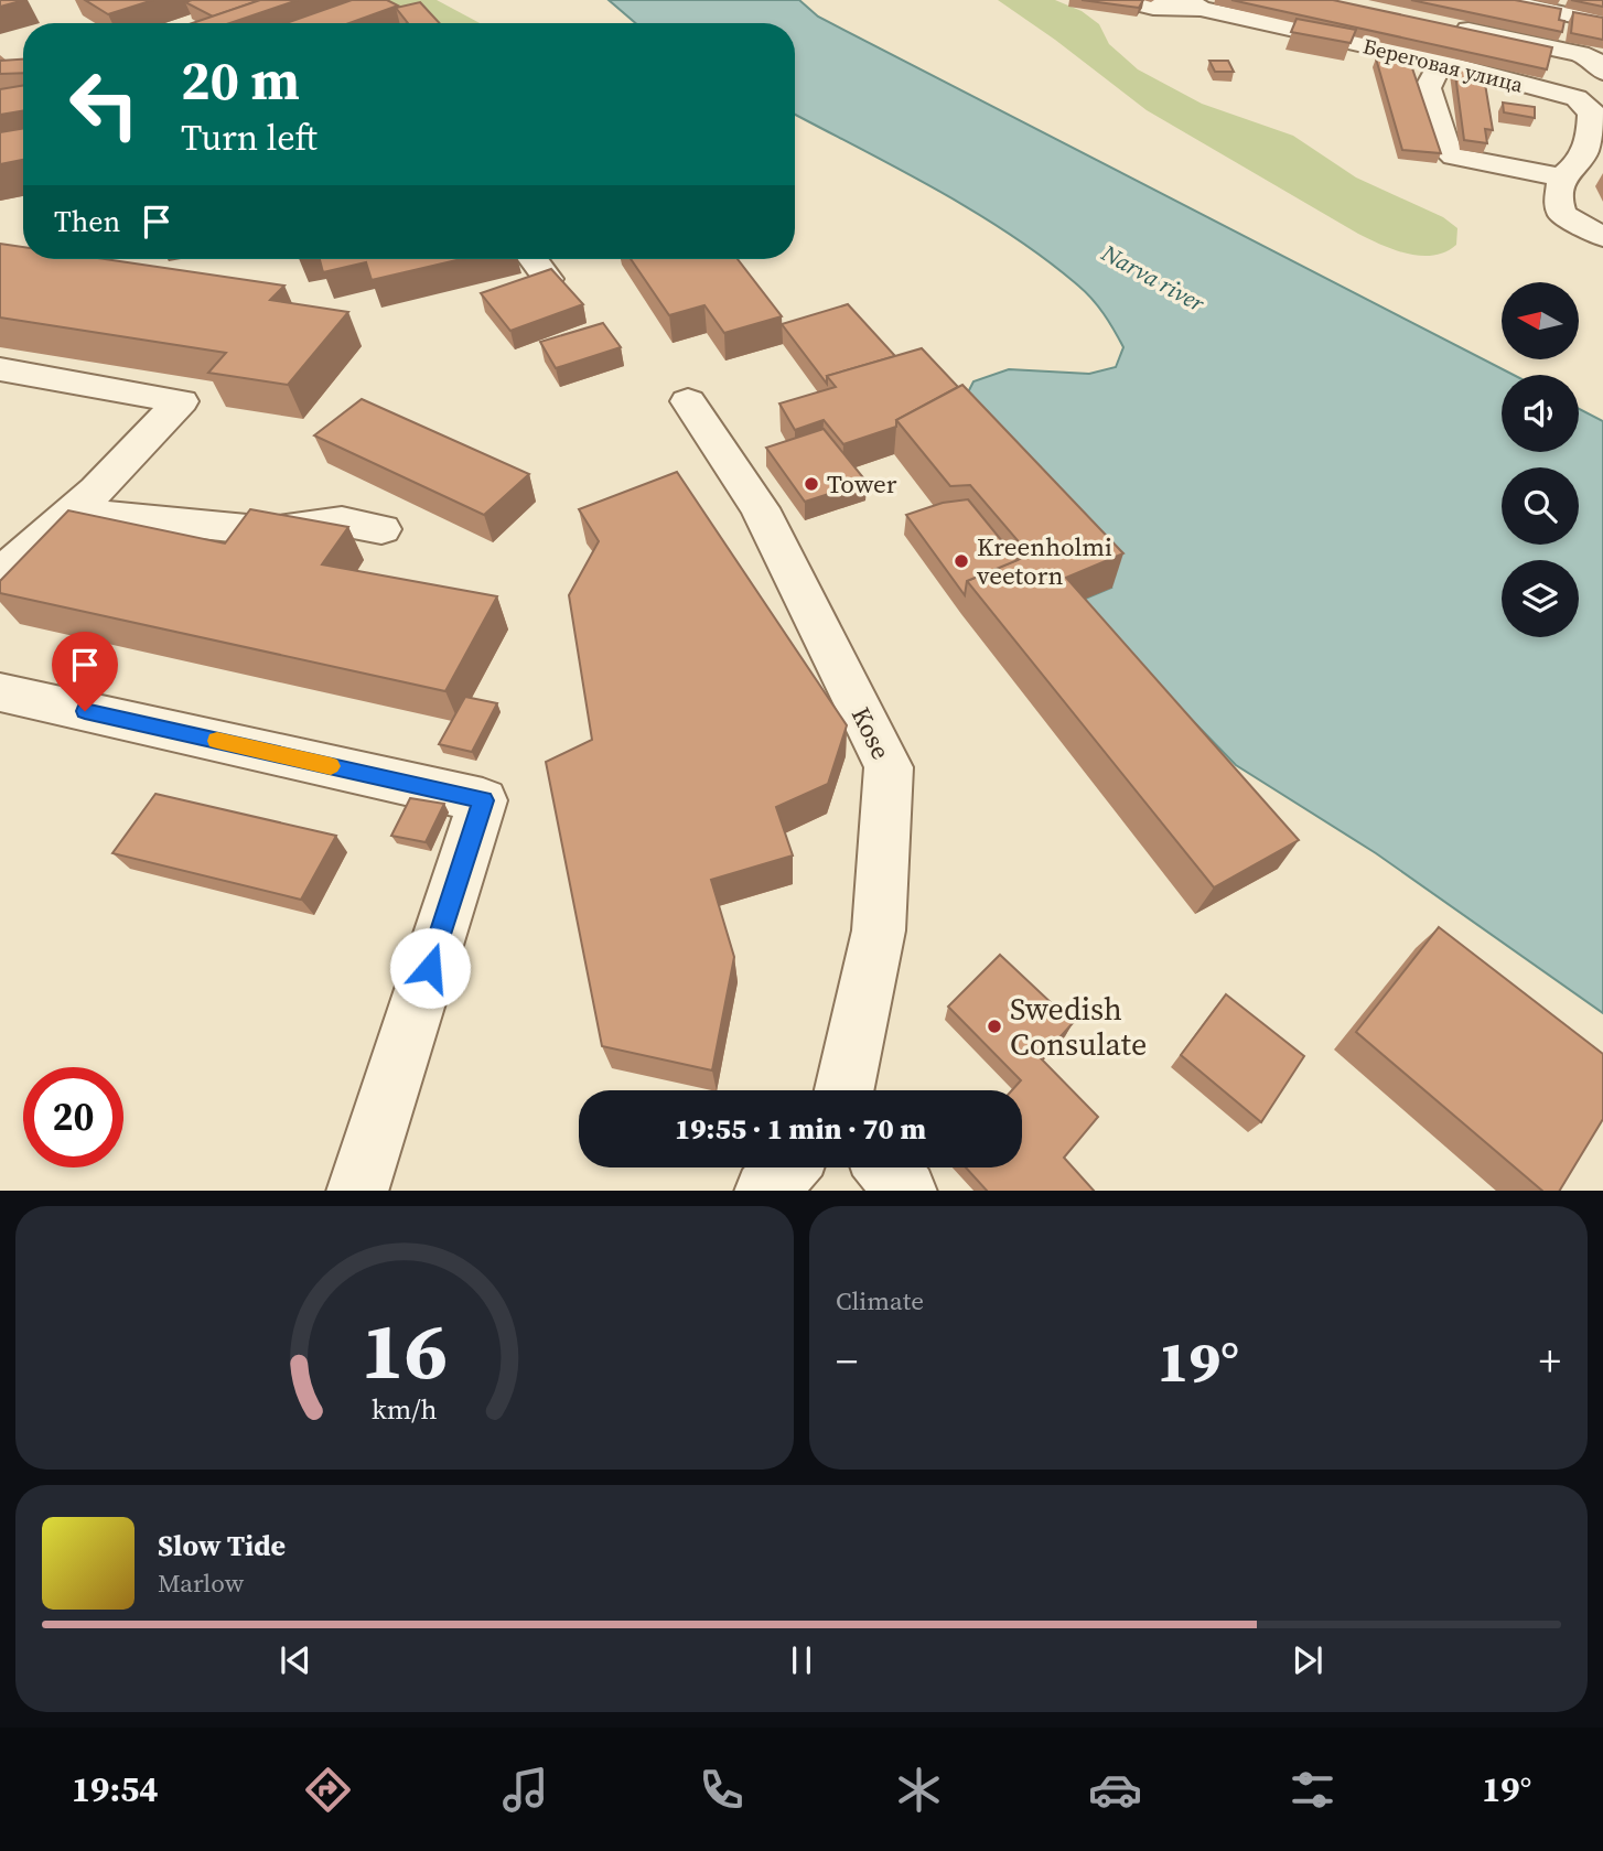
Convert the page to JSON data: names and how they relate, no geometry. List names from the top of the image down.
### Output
{
  "streets": {
    "street": ["Береговая улица", "Kose"]
  },
  "water": ["Narva river"],
  "places": ["Tower", "Kreenholmi veetorn", "Swedish Consulate"],
  "north": "left",
  "page": {
    "turn": ["20 m", "Turn left"],
    "then": "Then",
    "limit": "20",
    "trip": "19:55 · 1 min · 70 m",
    "tile": "Climate",
    "heat": ["−", "19°", "+"],
    "song": ["Slow Tide", "Marlow"],
    "tabs": ["19:54", "19°"],
    "gauge": ["16", "km/h"]
  }
}
